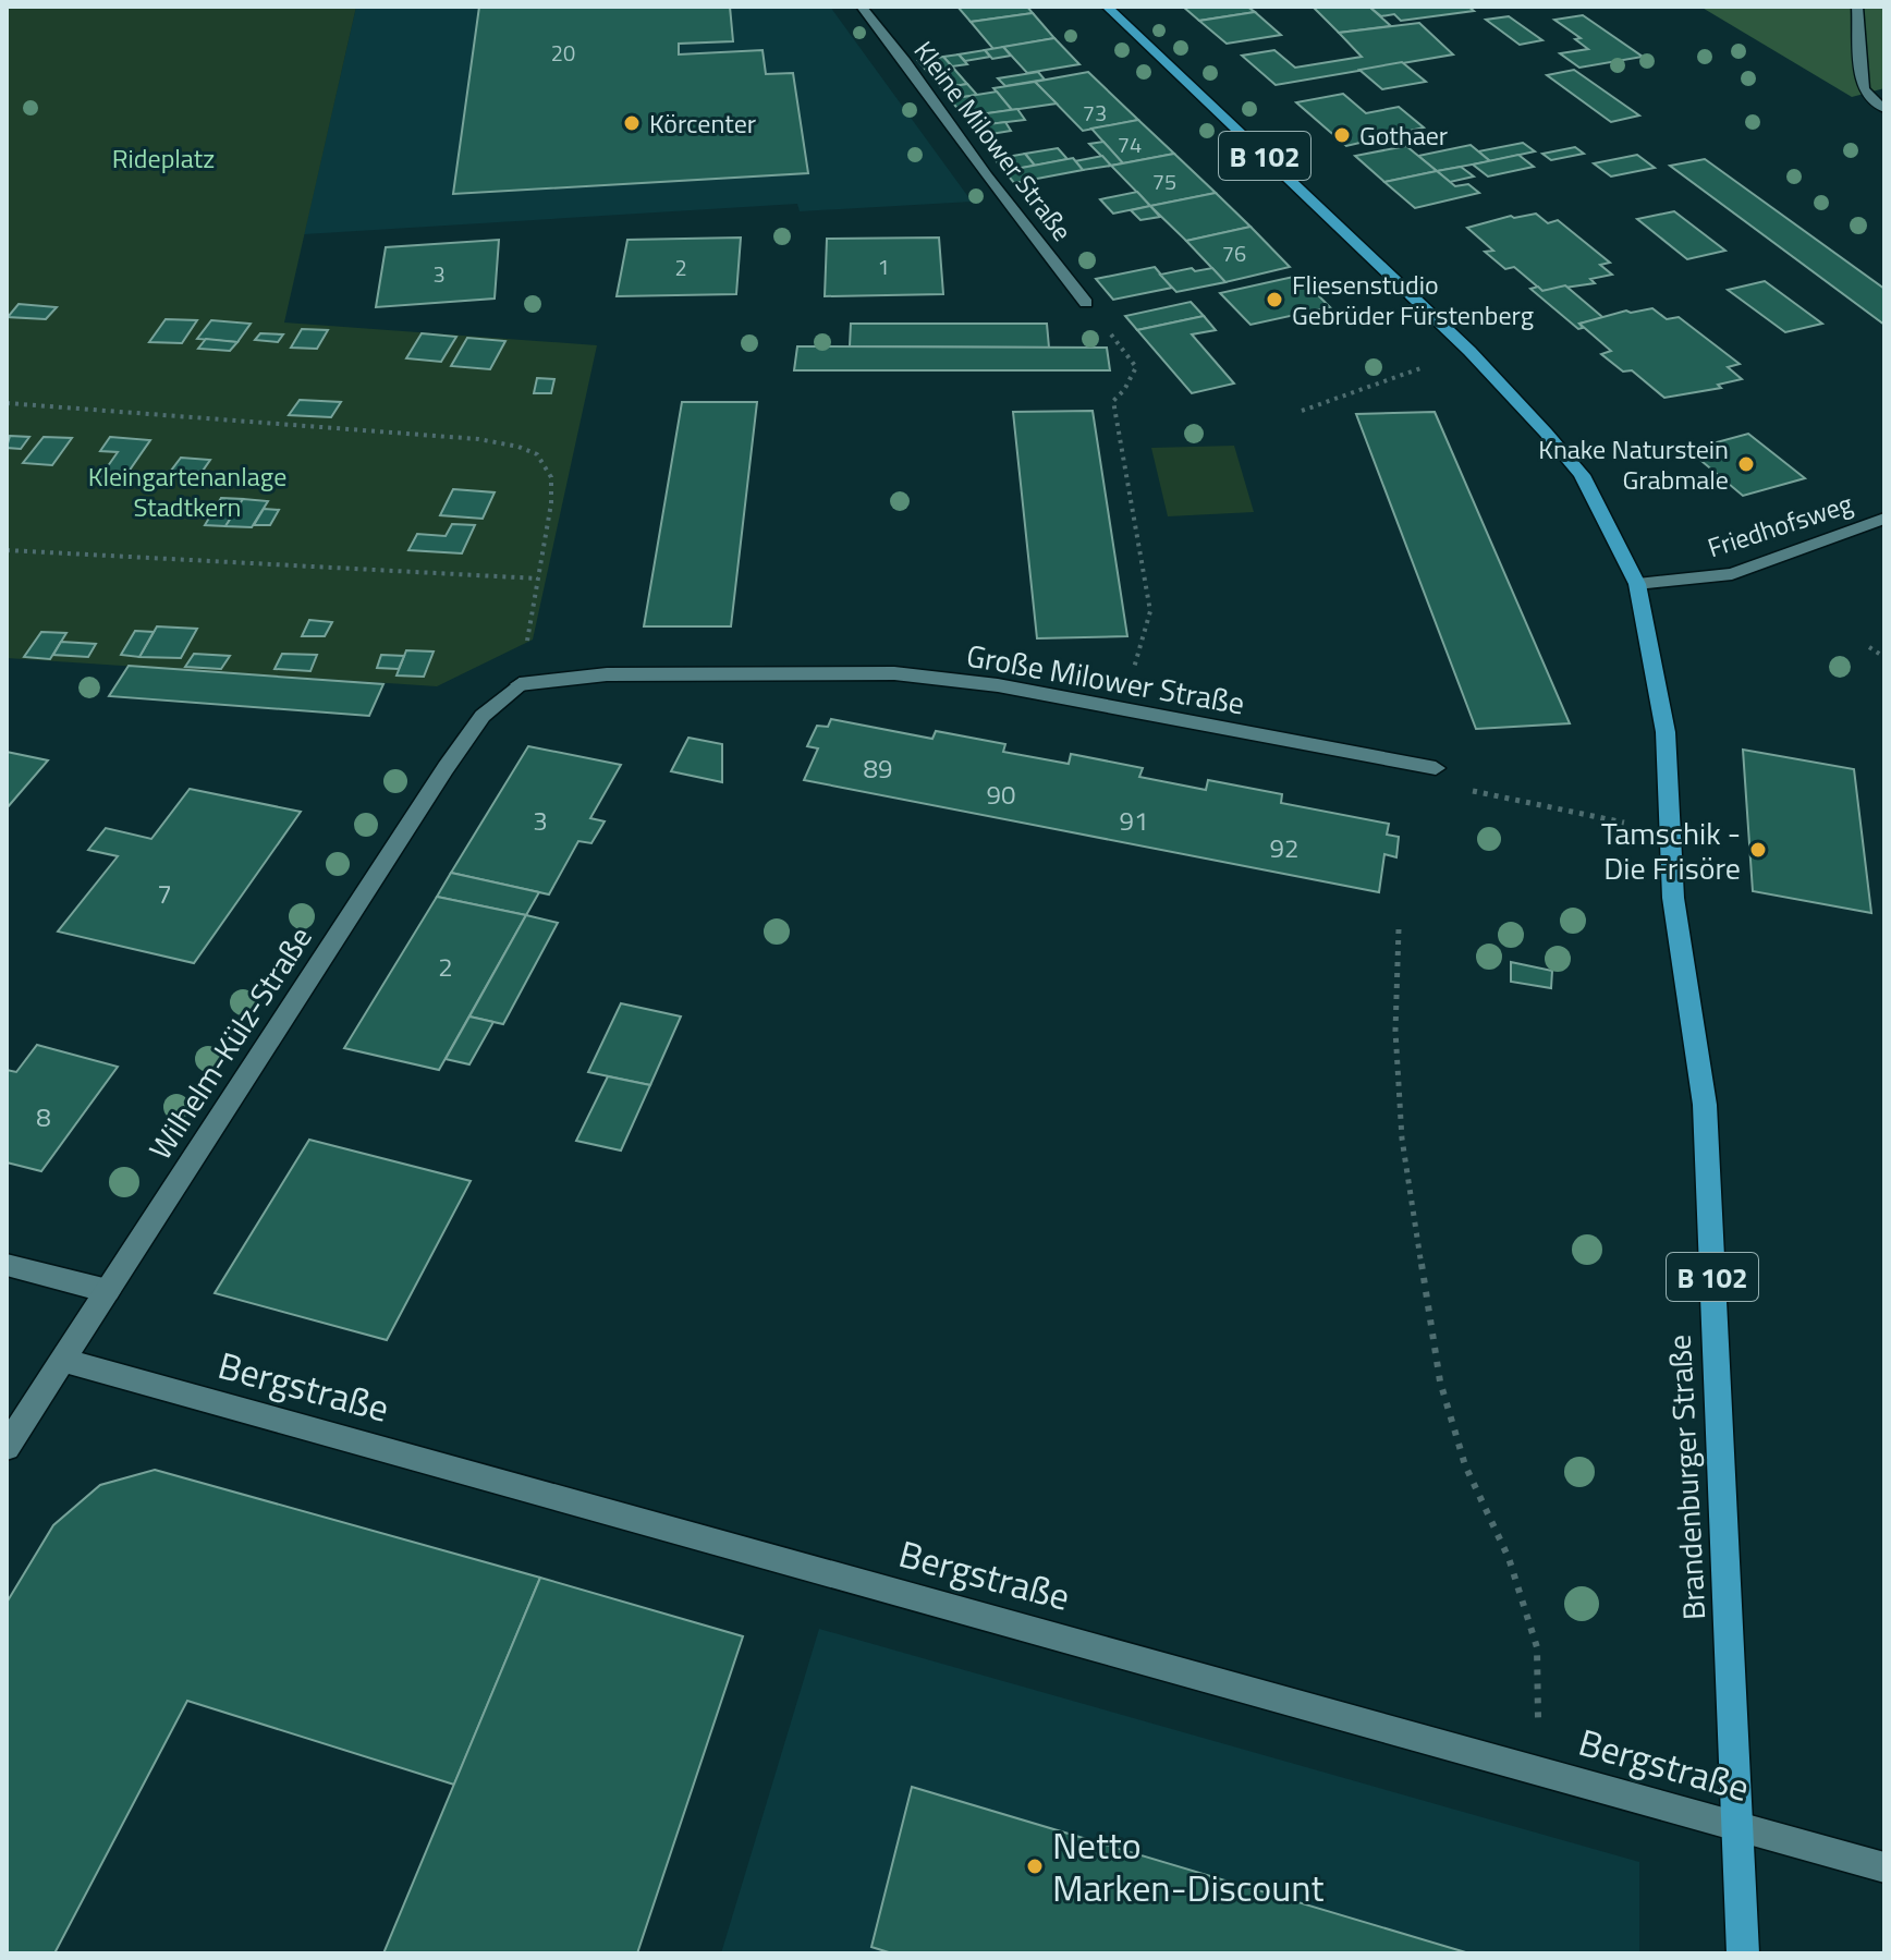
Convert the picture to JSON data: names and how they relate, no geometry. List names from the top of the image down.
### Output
{
  "streets": {
    "main road": ["B 102", "Brandenburger Straße"],
    "street": [
      "Kleine Milower Straße",
      "Friedhofsweg",
      "Große Milower Straße",
      "Wilhelm-Külz-Straße",
      "Bergstraße"
    ]
  },
  "crossings": [
    ["B 102", "Friedhofsweg"],
    ["B 102", "Brandenburger Straße"],
    ["Friedhofsweg", "Brandenburger Straße"],
    ["Große Milower Straße", "Wilhelm-Külz-Straße"],
    ["Wilhelm-Külz-Straße", "Bergstraße"],
    ["Bergstraße", "Brandenburger Straße"]
  ],
  "parks": ["Rideplatz", "Kleingartenanlage Stadtkern"],
  "places": [
    "Körcenter",
    "Gothaer",
    "Fliesenstudio Gebrüder Fürstenberg",
    "Knake Naturstein Grabmale",
    "Tamschik - Die Frisöre",
    "Netto Marken-Discount"
  ],
  "house_numbers": [
    "20",
    "73",
    "74",
    "75",
    "76",
    "1",
    "2",
    "3",
    "89",
    "90",
    "3",
    "91",
    "92",
    "7",
    "2",
    "8"
  ]
}
